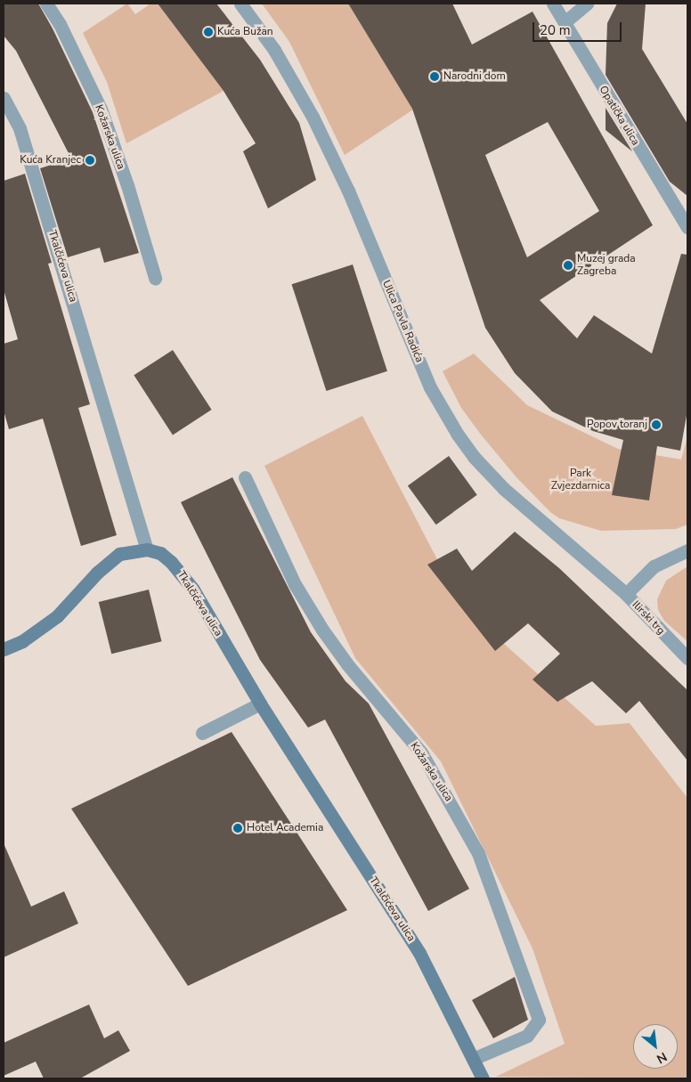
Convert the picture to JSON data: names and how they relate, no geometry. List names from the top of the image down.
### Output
{
  "streets": {
    "street": [
      "Opatička ulica",
      "Kožarska ulica",
      "Tkalčićeva ulica",
      "Ulica Pavla Radića",
      "Ilirski trg"
    ]
  },
  "crossings": [
    ["Kožarska ulica", "Tkalčićeva ulica"],
    ["Ulica Pavla Radića", "Ilirski trg"]
  ],
  "parks": ["Park Zvjezdarnica"],
  "places": [
    "Kuća Bužan",
    "Narodni dom",
    "Kuća Kranjec",
    "Muzej grada Zagreba",
    "Popov toranj",
    "Hotel Academia"
  ],
  "scale_bar": "20 m",
  "north": "bottom right"
}
